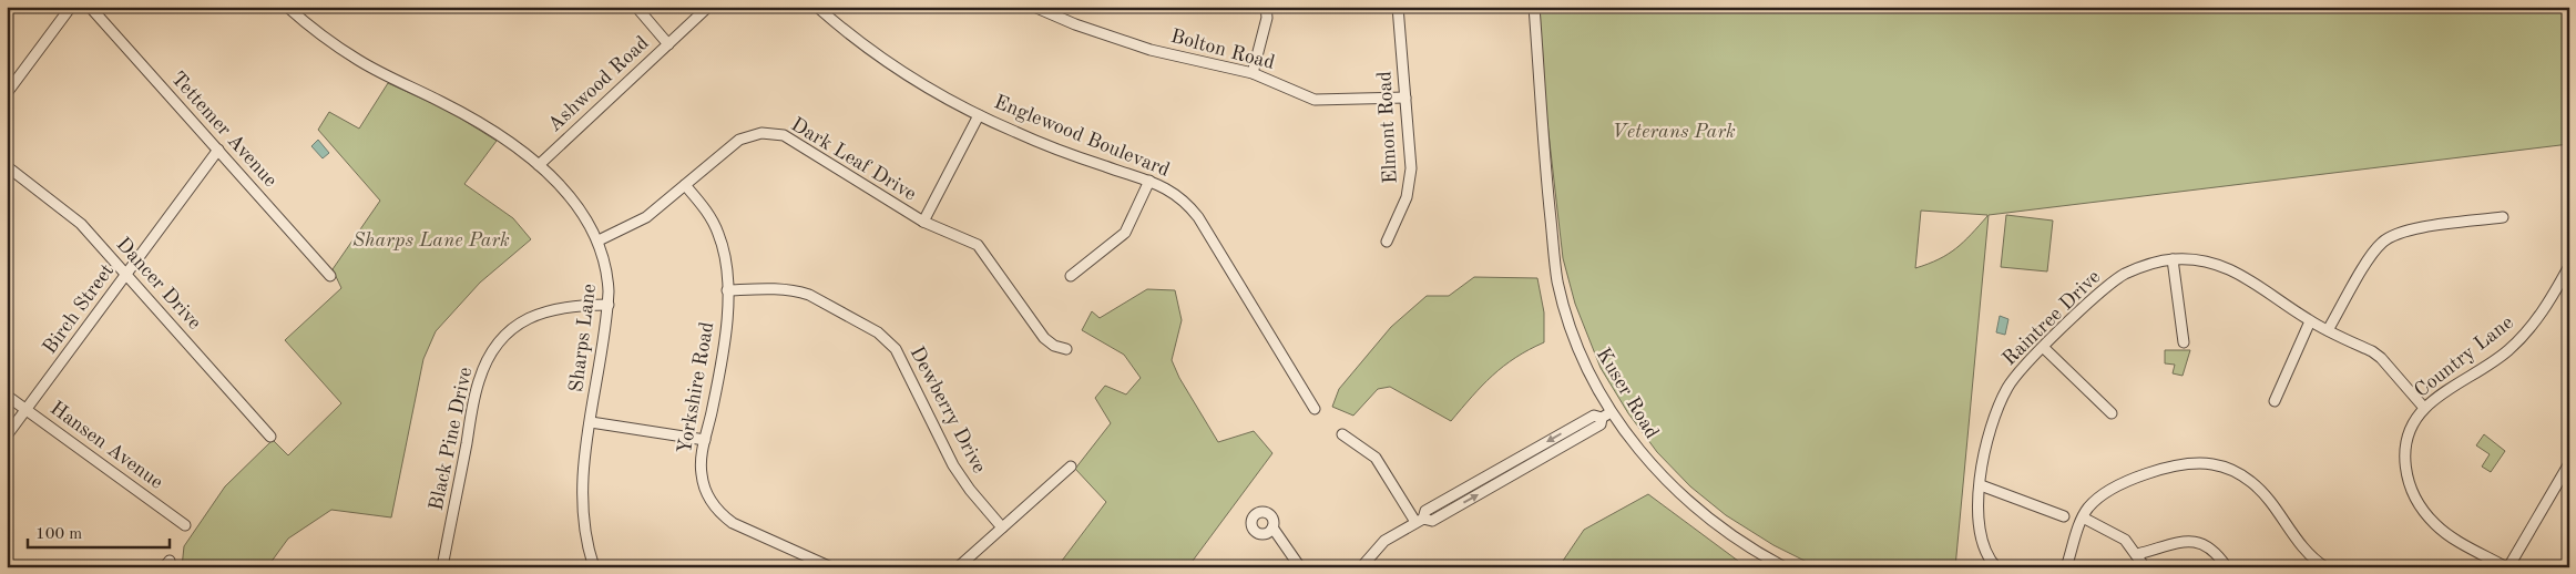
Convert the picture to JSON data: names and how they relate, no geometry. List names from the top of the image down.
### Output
{
  "streets": {
    "street": [
      "Bolton Road",
      "Ashwood Road",
      "Elmont Road",
      "Tettemer Avenue",
      "Englewood Boulevard",
      "Dark Leaf Drive",
      "Dancer Drive",
      "Birch Street",
      "Raintree Drive",
      "Sharps Lane",
      "Country Lane",
      "Yorkshire Road",
      "Kuser Road",
      "Dewberry Drive",
      "Black Pine Drive",
      "Hansen Avenue"
    ]
  },
  "crossings": [
    ["Bolton Road", "Elmont Road"],
    ["Ashwood Road", "Sharps Lane"],
    ["Tettemer Avenue", "Birch Street"],
    ["Dark Leaf Drive", "Sharps Lane"],
    ["Dark Leaf Drive", "Yorkshire Road"],
    ["Dancer Drive", "Birch Street"],
    ["Birch Street", "Hansen Avenue"],
    ["Raintree Drive", "Country Lane"],
    ["Sharps Lane", "Black Pine Drive"],
    ["Yorkshire Road", "Dewberry Drive"]
  ],
  "parks": ["Veterans Park", "Sharps Lane Park"],
  "scale_bar": "100 m"
}
